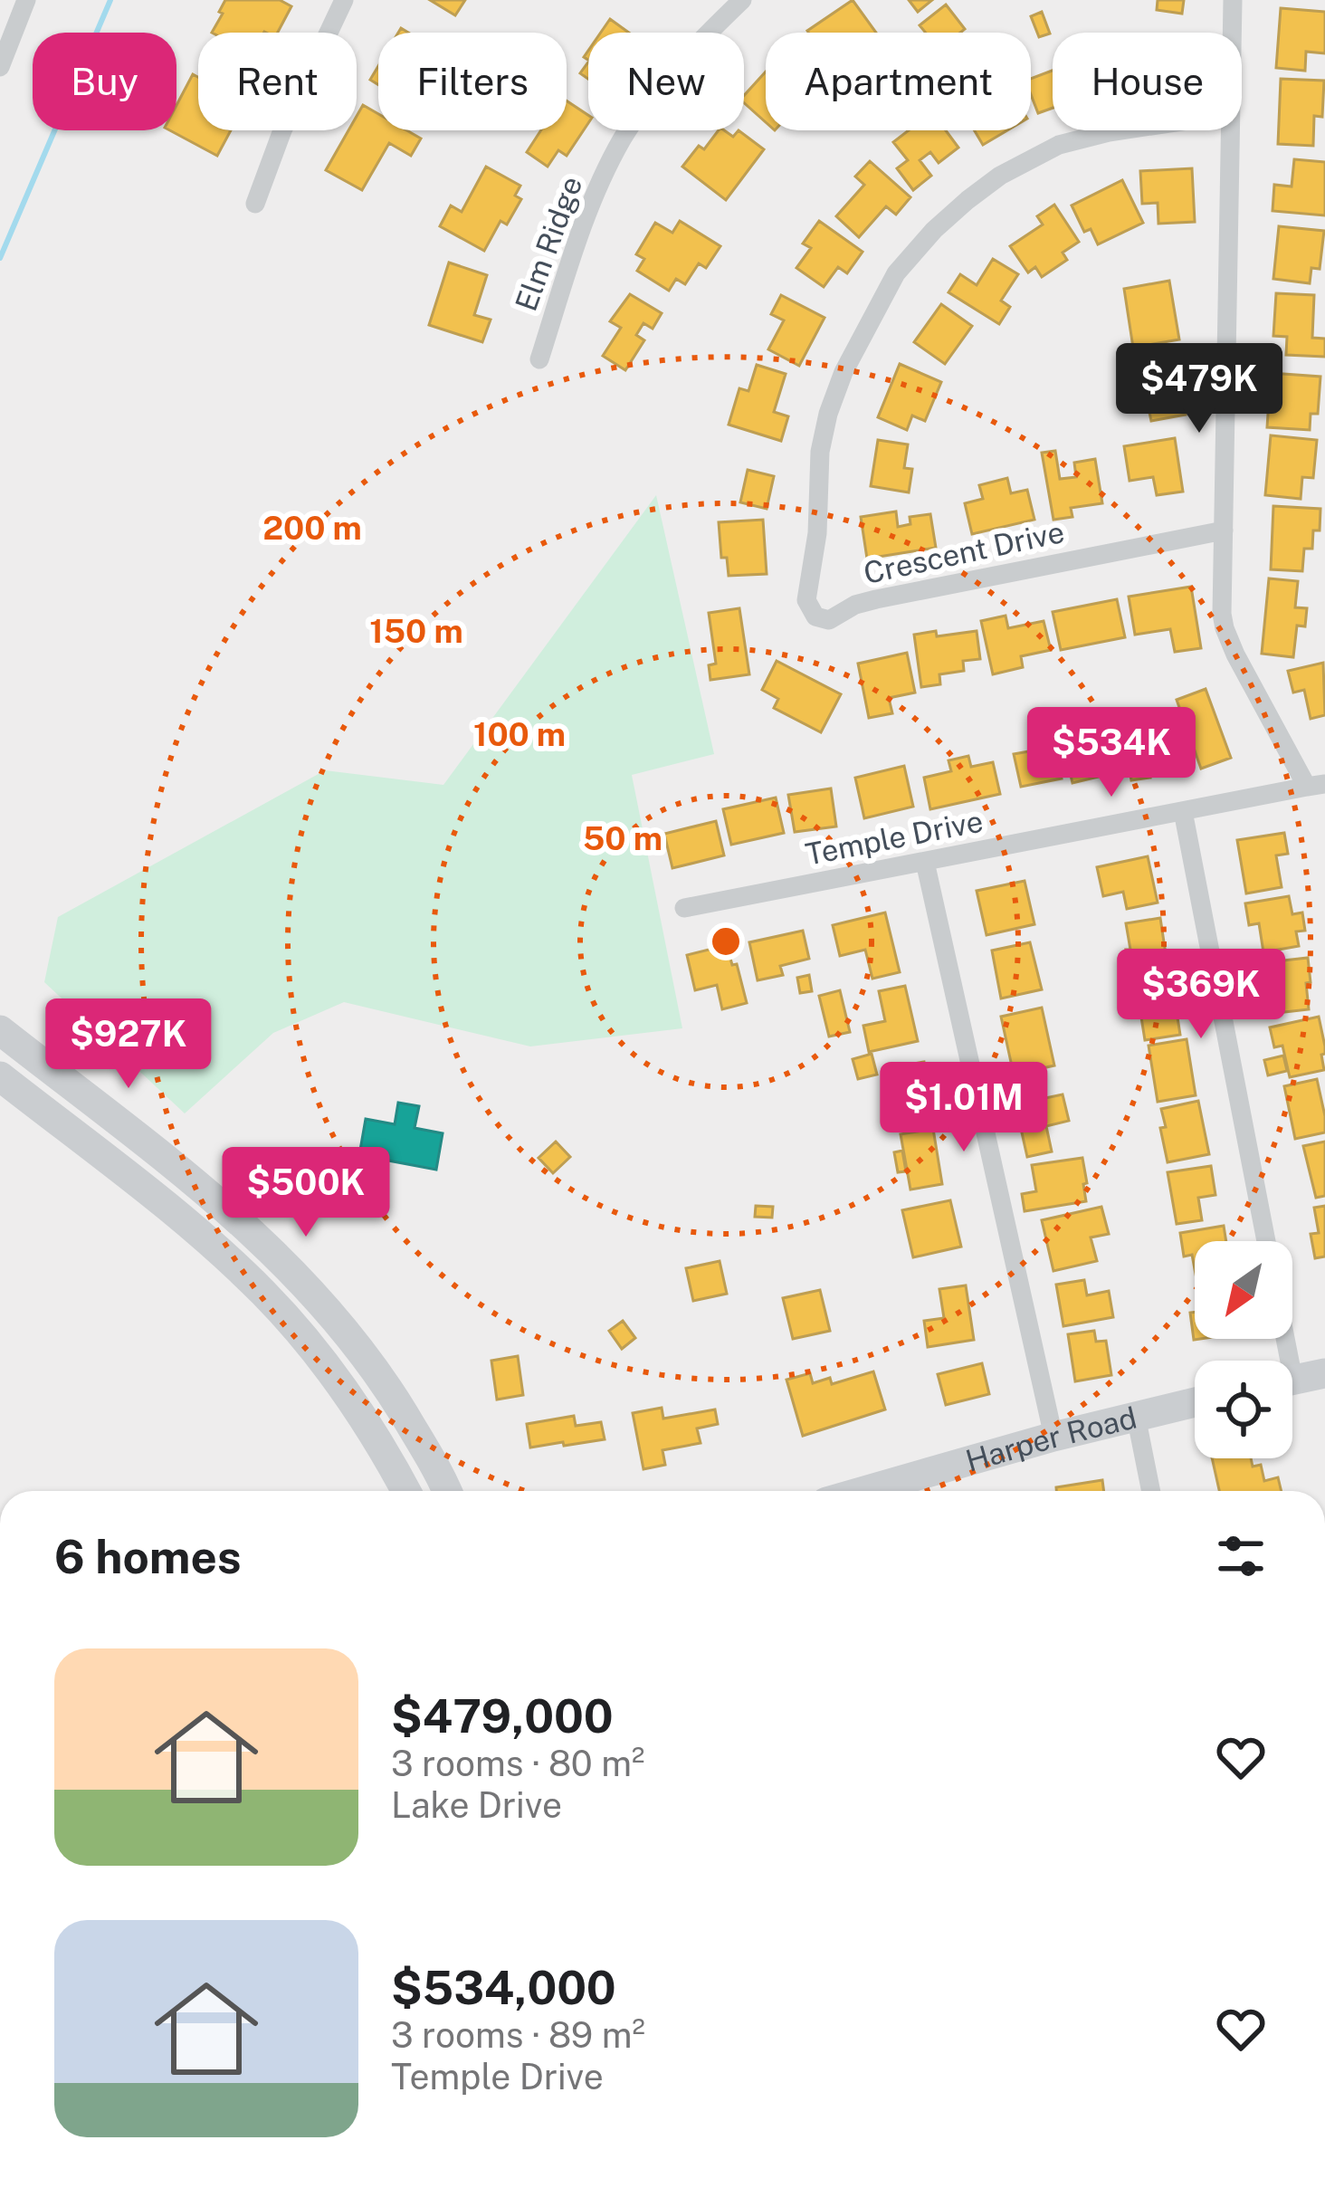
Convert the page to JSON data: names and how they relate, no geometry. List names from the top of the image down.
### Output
{
  "streets": {
    "main road": ["Harper Road"],
    "street": ["Elm Ridge", "Crescent Drive", "Temple Drive"]
  },
  "north": "bottom left",
  "page": {
    "chip": [
      "Buy",
      "Rent",
      "Filters",
      "New",
      "Apartment",
      "House"
    ],
    "price": [
      "$479K",
      "$534K",
      "$369K",
      "$927K",
      "$1.01M",
      "$500K"
    ],
    "heading": "6 homes",
    "list": [
      {
        "name": "$479,000",
        "note": "3 rooms · 80 m² · Lake Drive"
      },
      {
        "name": "$534,000",
        "note": "3 rooms · 89 m² · Temple Drive"
      }
    ]
  },
  "rings": [
    "200 m",
    "150 m",
    "100 m",
    "50 m"
  ]
}
